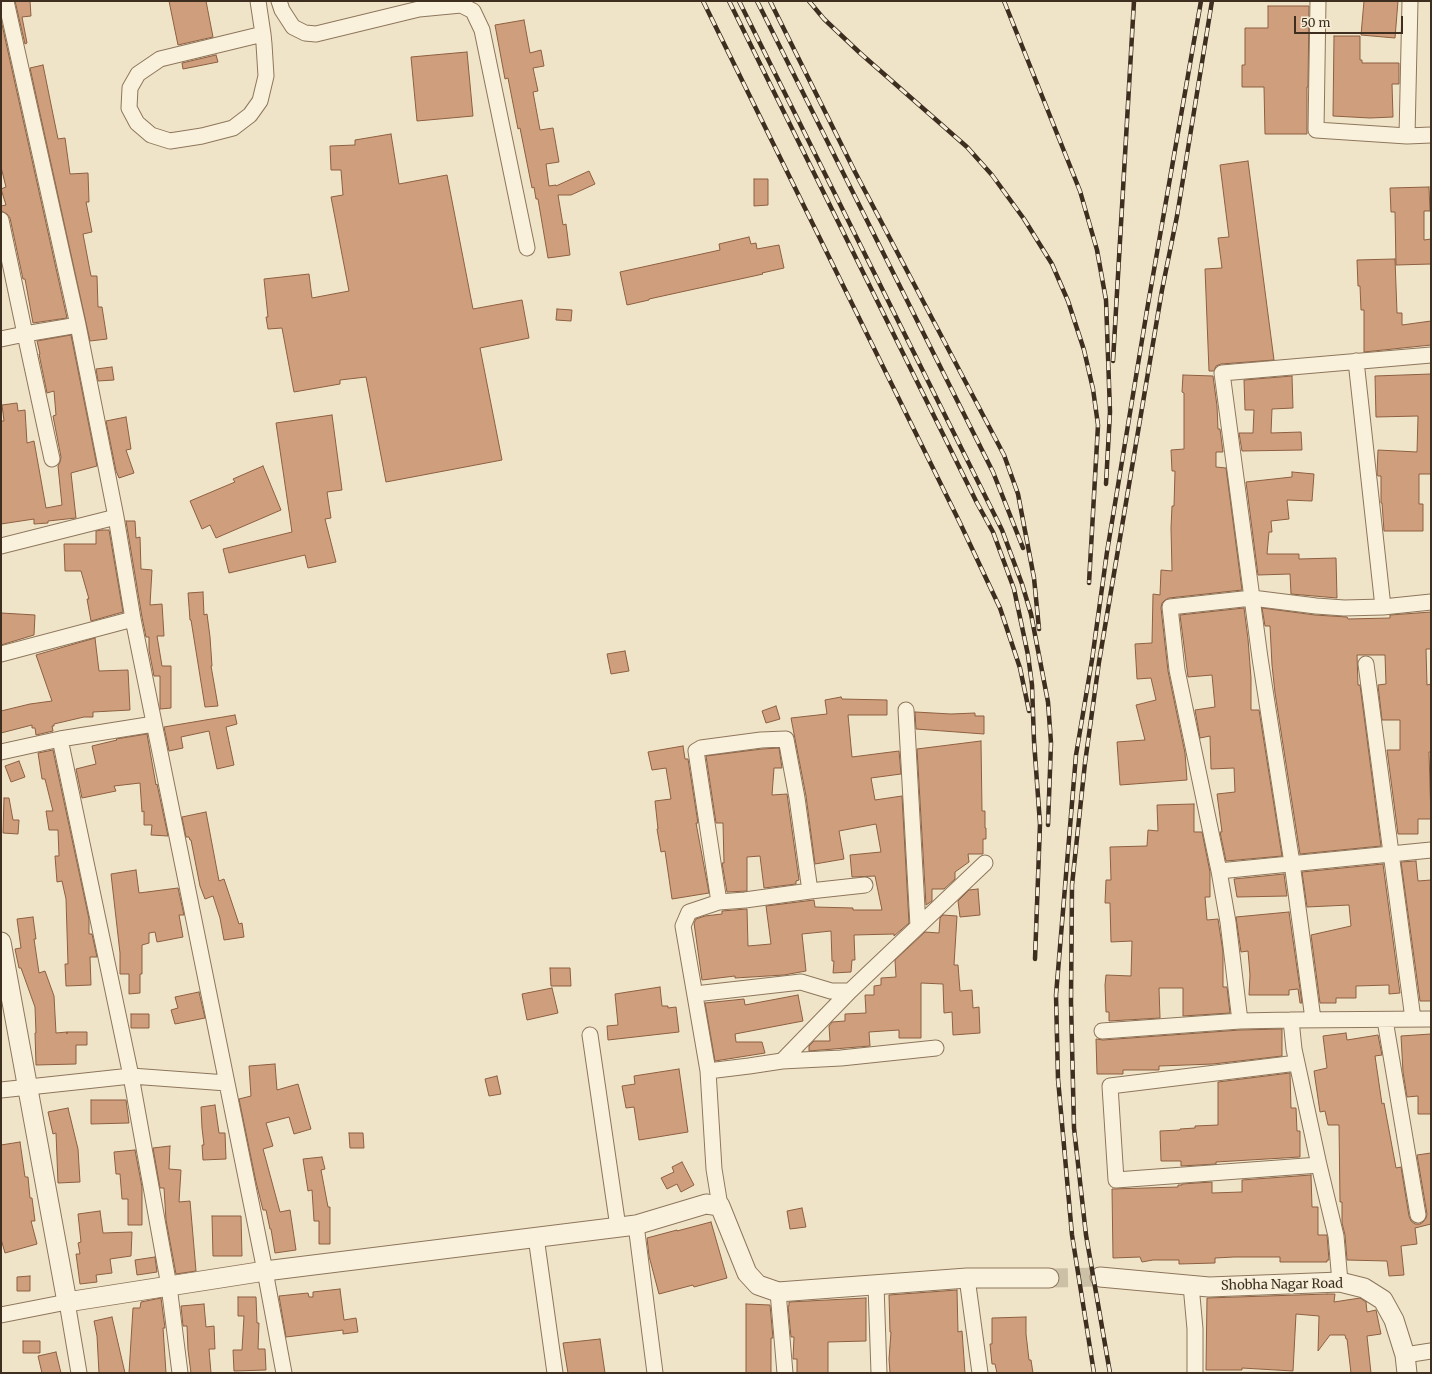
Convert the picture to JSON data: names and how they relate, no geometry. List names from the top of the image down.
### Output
{
  "streets": {
    "street": ["Shobha Nagar Road"]
  },
  "scale_bar": "50 m"
}
